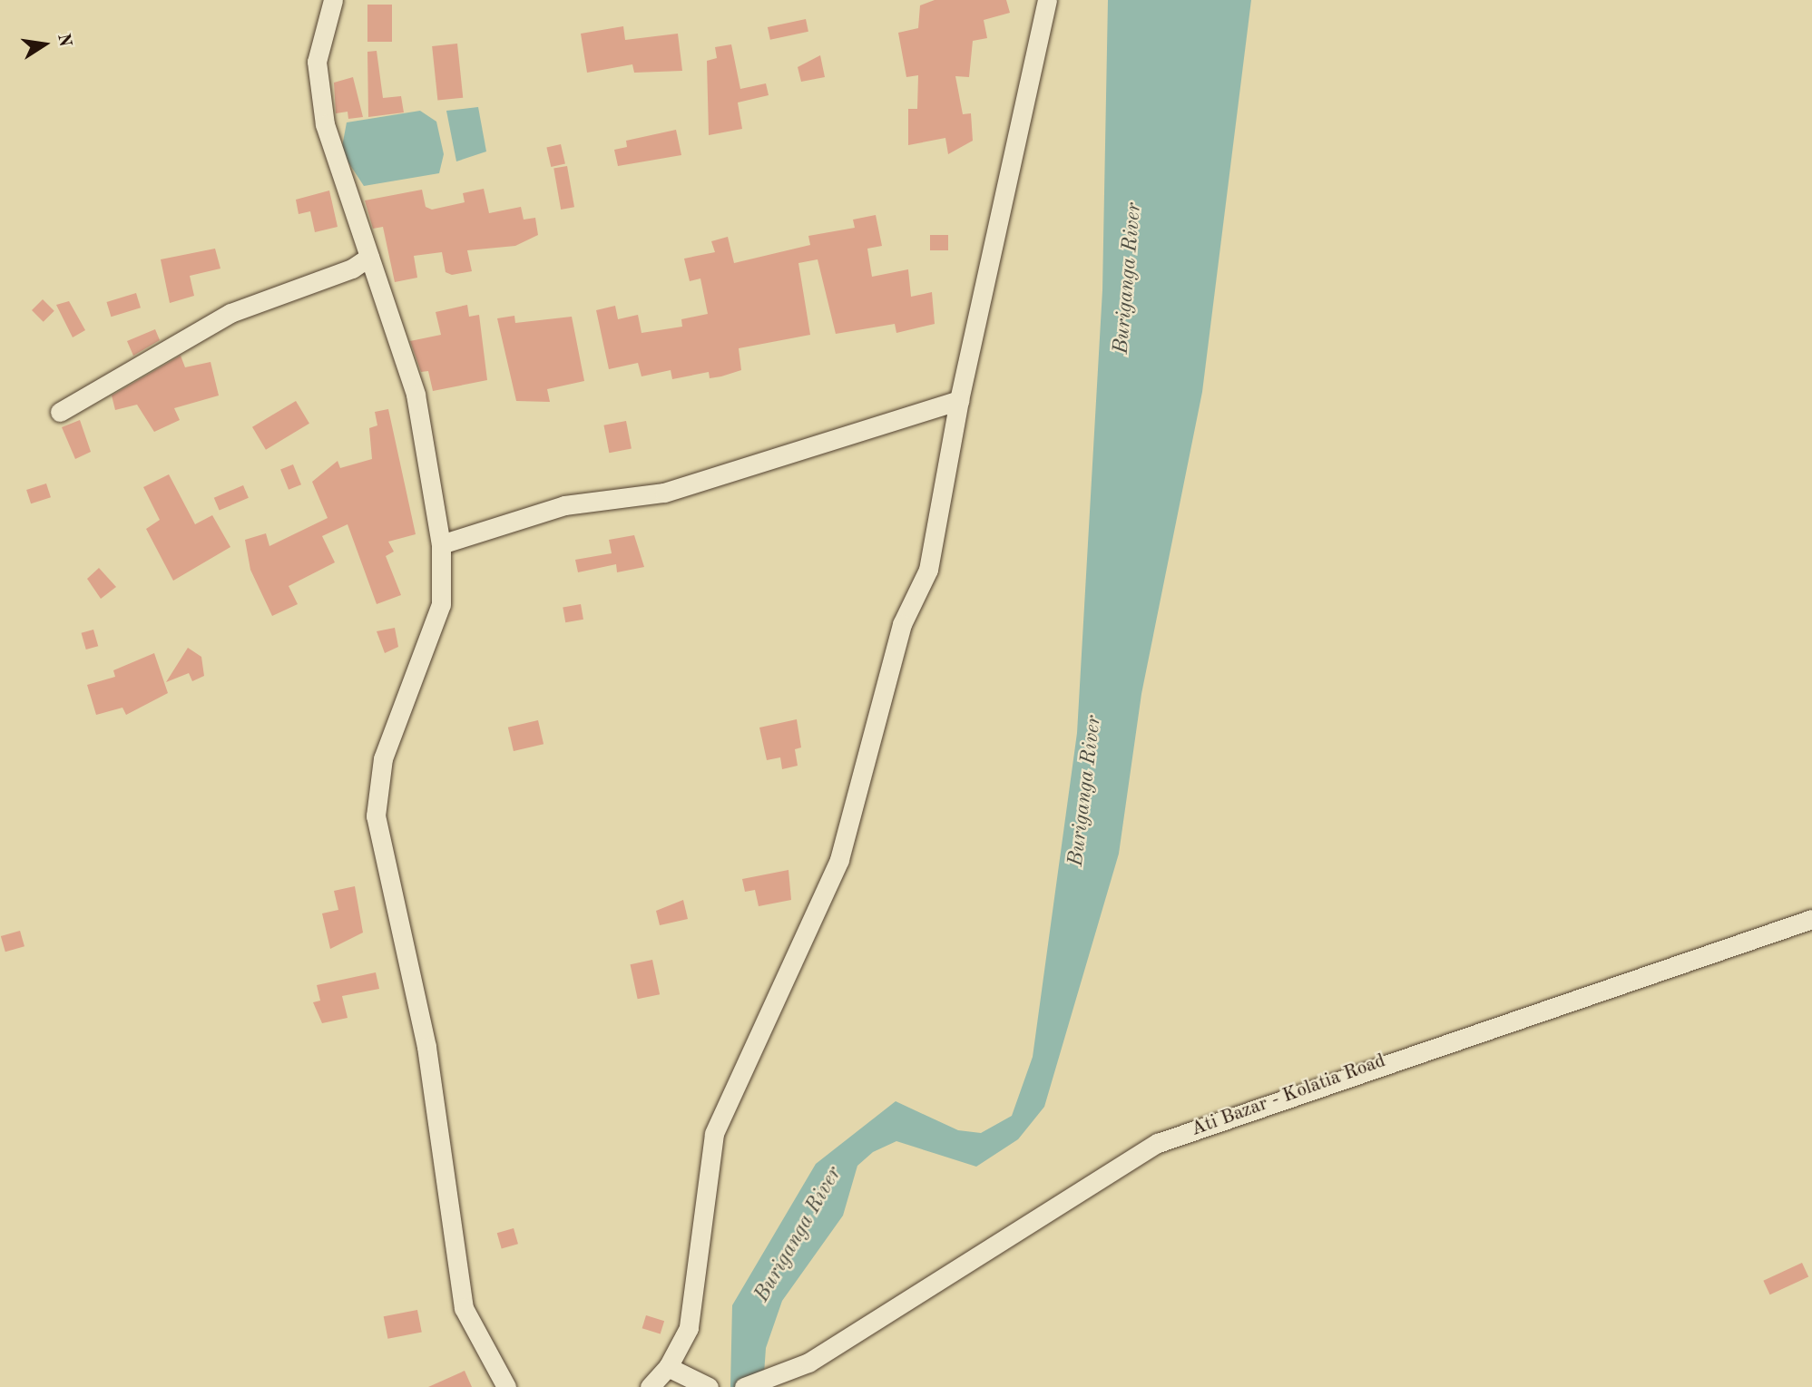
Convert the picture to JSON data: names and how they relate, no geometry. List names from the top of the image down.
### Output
{
  "streets": {
    "street": ["Ati Bazar - Kolatia Road"]
  },
  "water": ["Buriganga River"],
  "north": "right"
}
